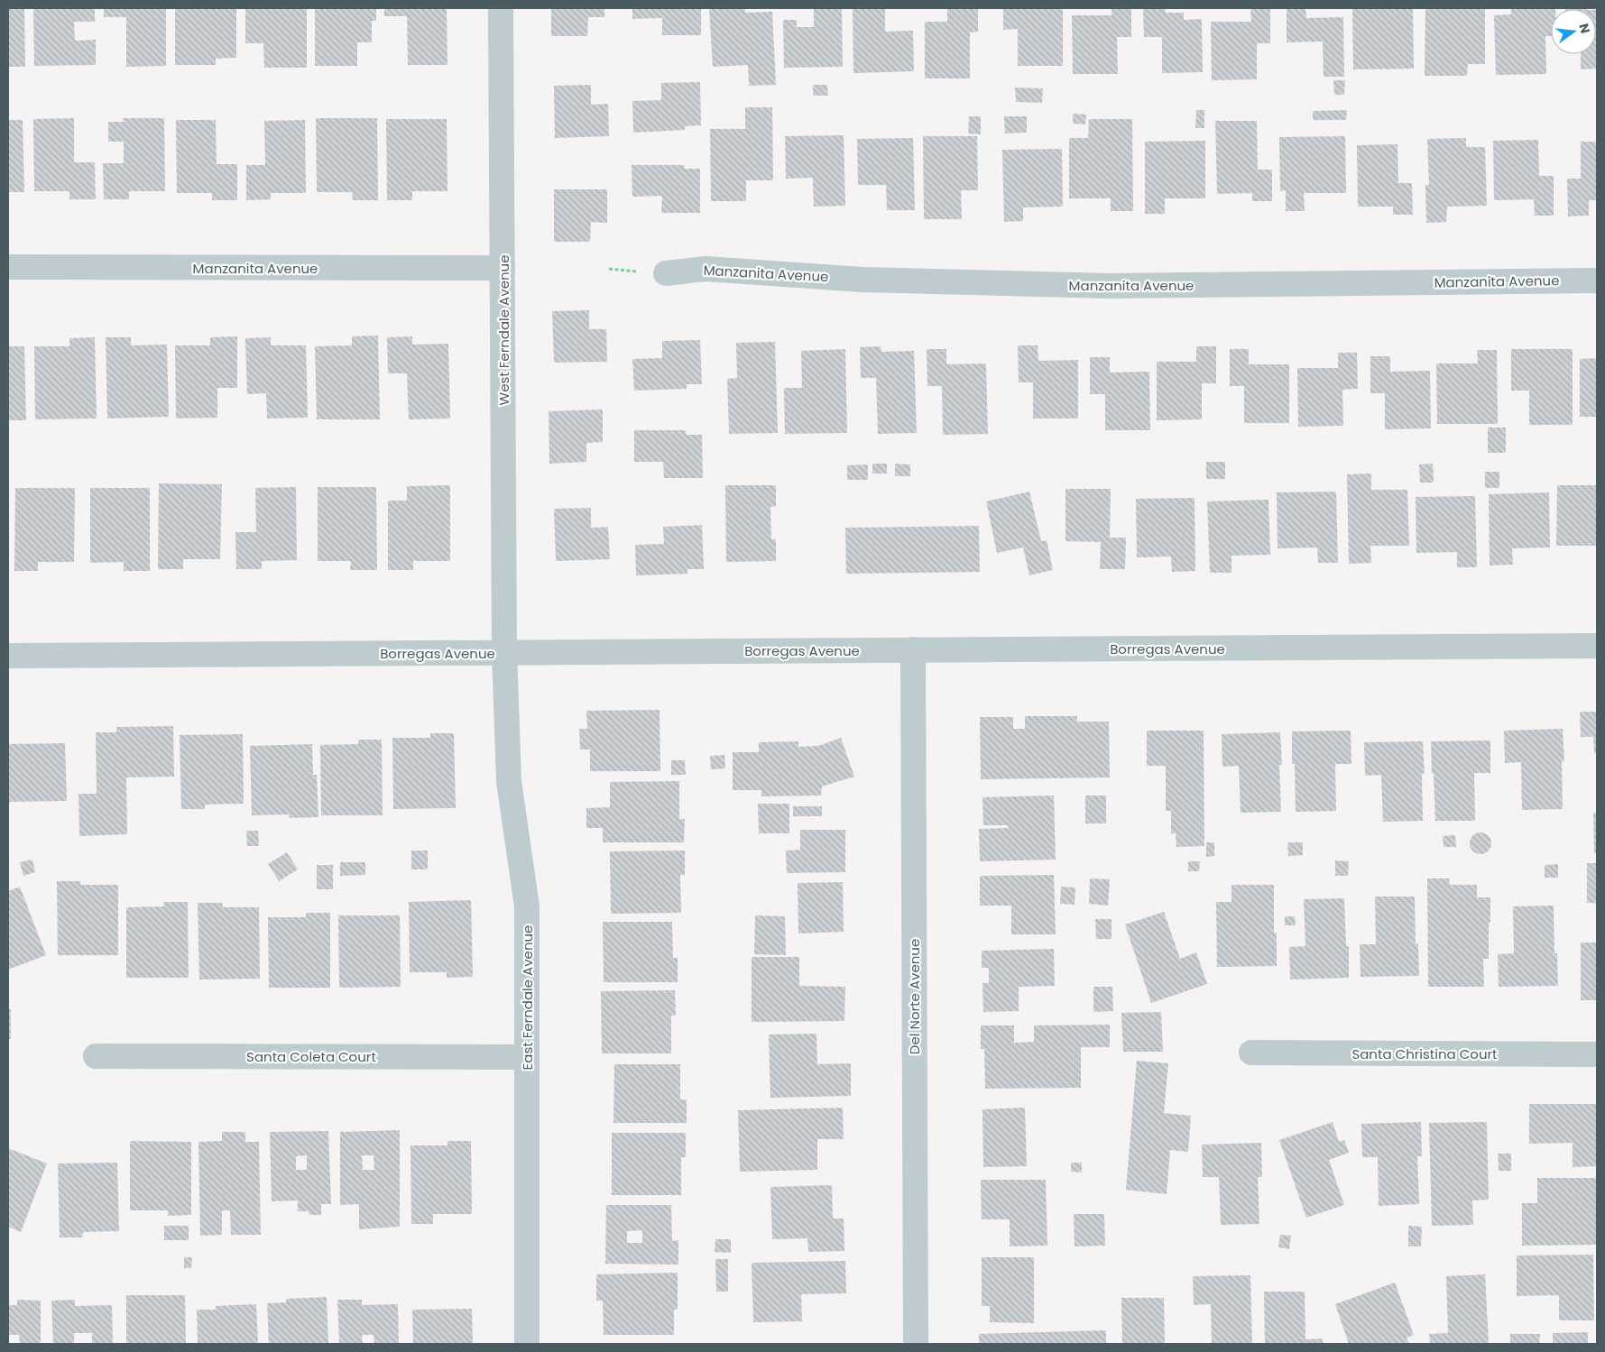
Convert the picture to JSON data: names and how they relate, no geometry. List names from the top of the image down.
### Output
{
  "streets": {
    "street": [
      "Manzanita Avenue",
      "West Ferndale Avenue",
      "Borregas Avenue",
      "Del Norte Avenue",
      "East Ferndale Avenue",
      "Santa Christina Court",
      "Santa Coleta Court"
    ]
  },
  "crossings": [
    ["Manzanita Avenue", "West Ferndale Avenue"],
    ["West Ferndale Avenue", "Borregas Avenue"],
    ["West Ferndale Avenue", "East Ferndale Avenue"],
    ["Borregas Avenue", "Del Norte Avenue"],
    ["Borregas Avenue", "East Ferndale Avenue"],
    ["East Ferndale Avenue", "Santa Coleta Court"]
  ],
  "north": "right"
}
